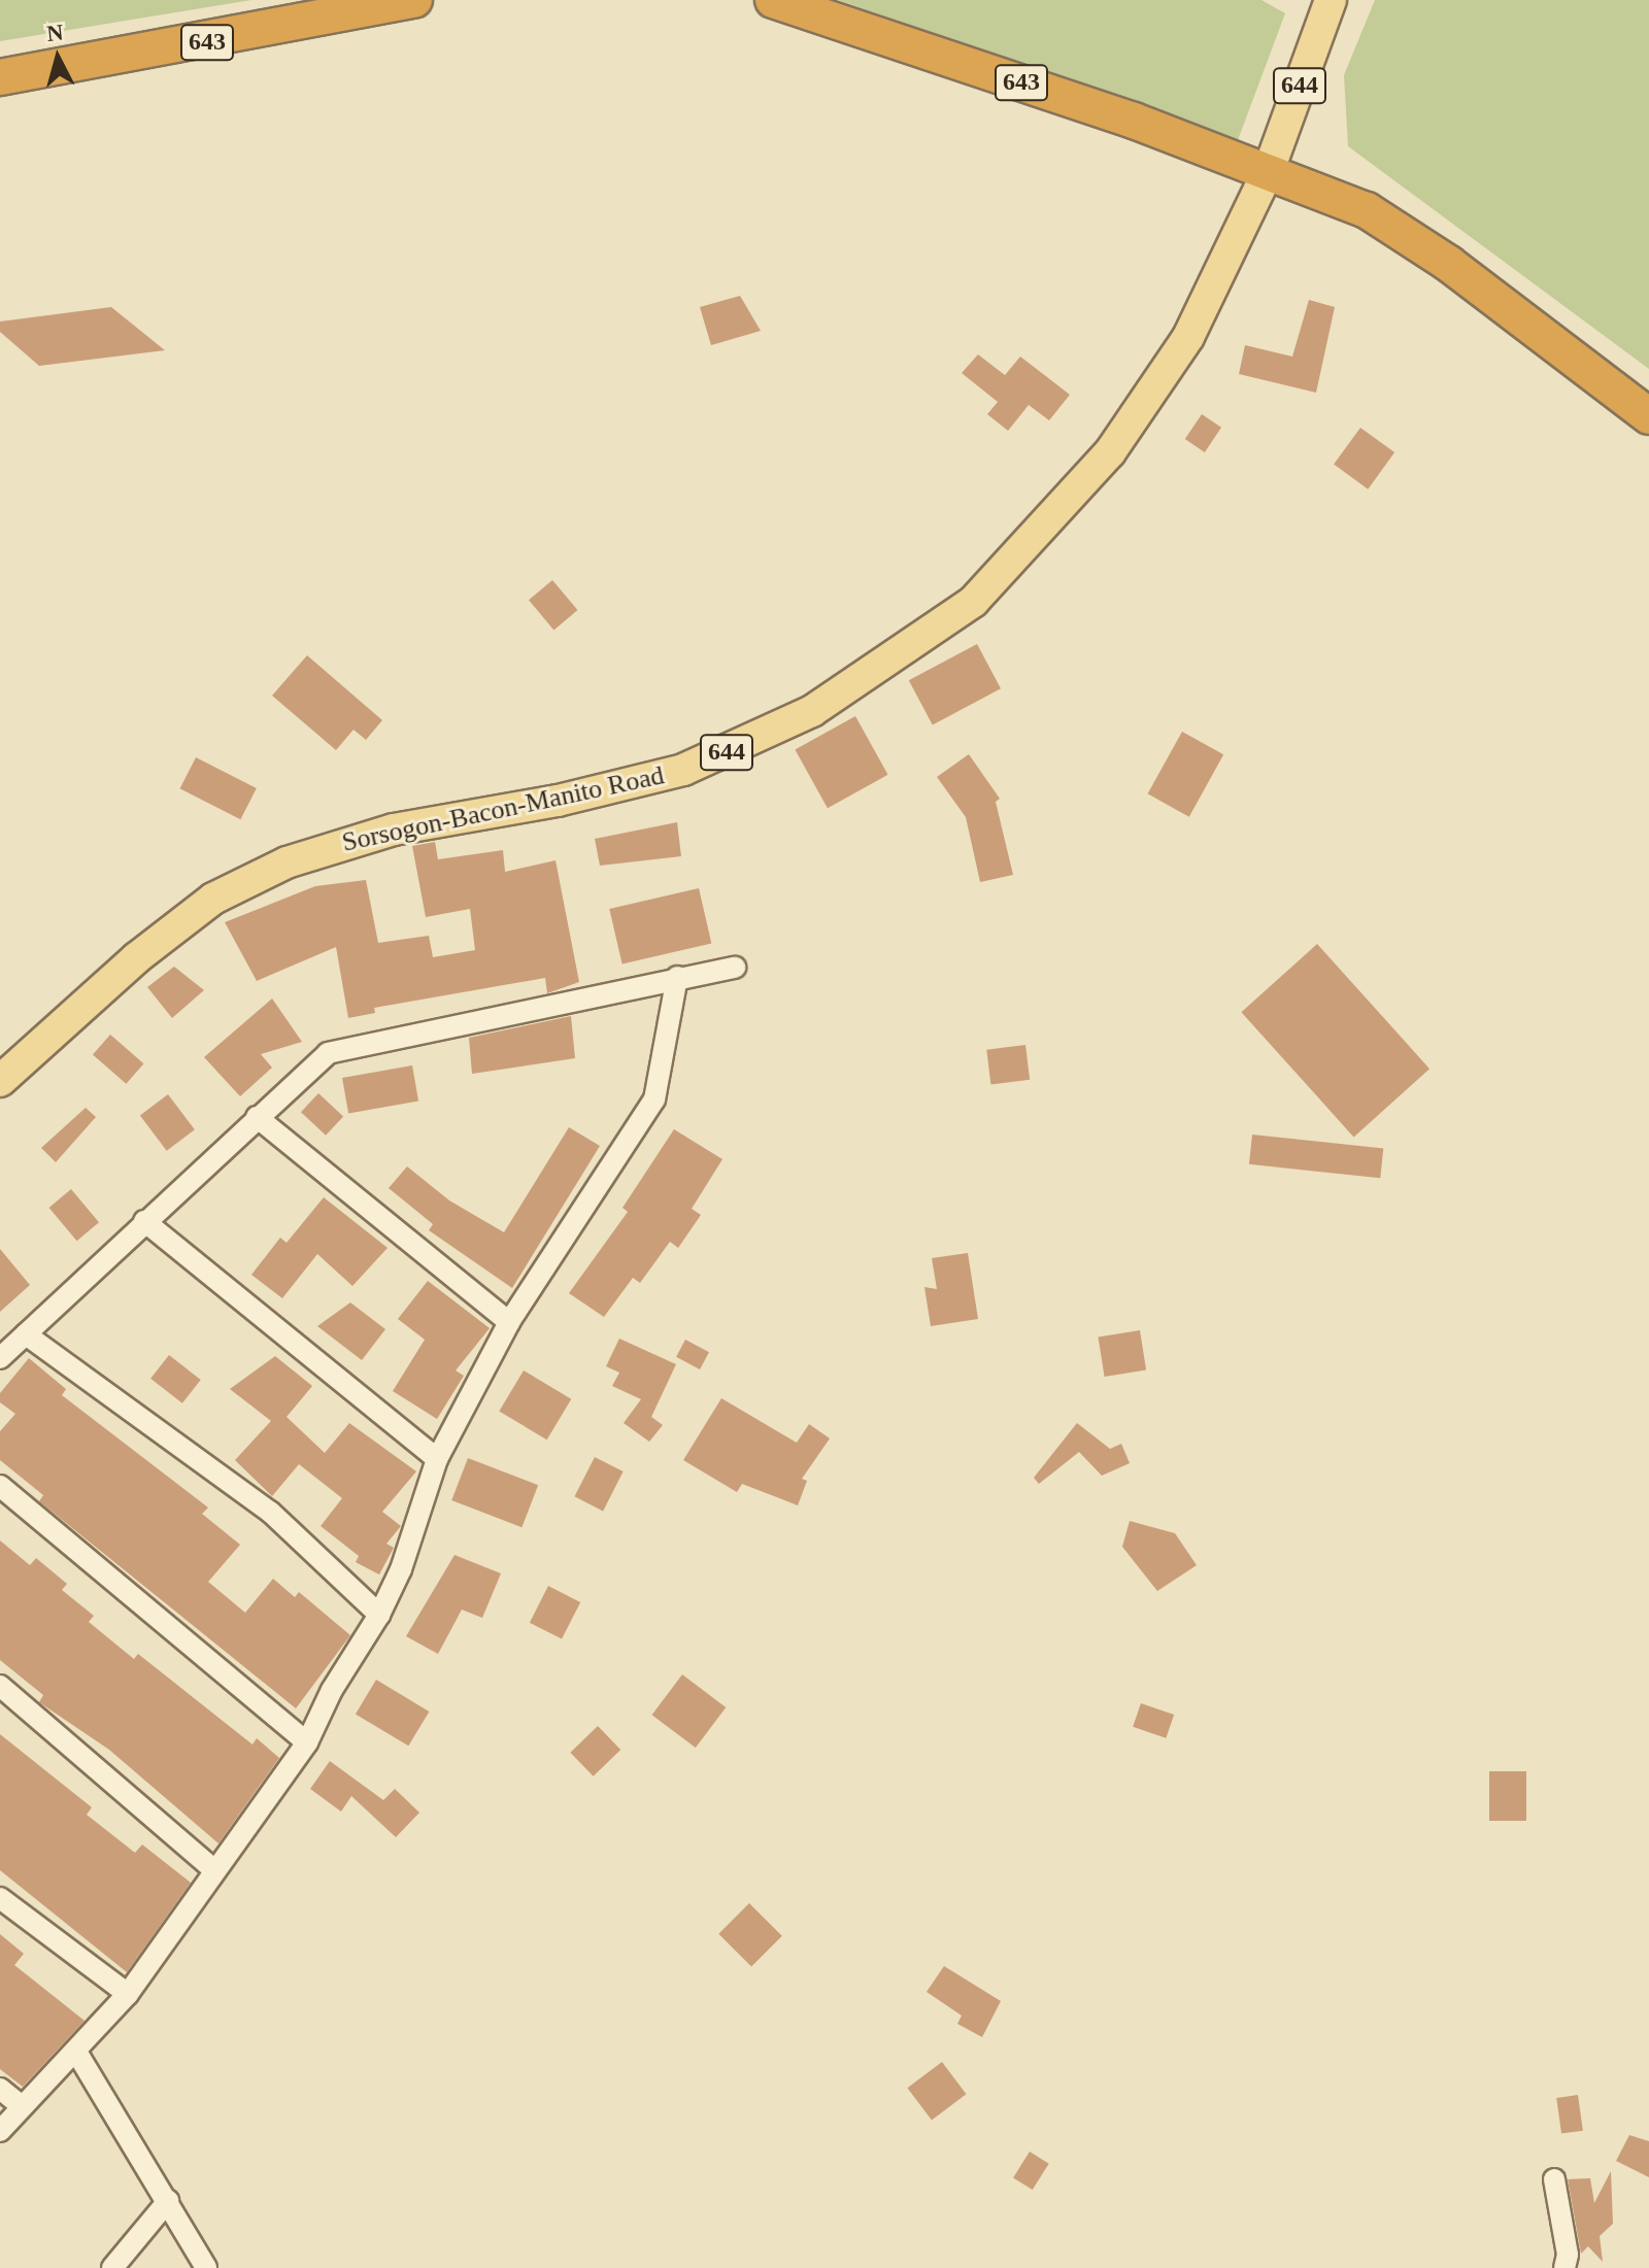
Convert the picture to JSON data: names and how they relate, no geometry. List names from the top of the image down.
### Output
{
  "streets": {
    "highway": ["643"],
    "main road": ["644", "Sorsogon-Bacon-Manito Road"]
  },
  "crossings": [
    ["643", "Sorsogon-Bacon-Manito Road"]
  ],
  "north": "top"
}
